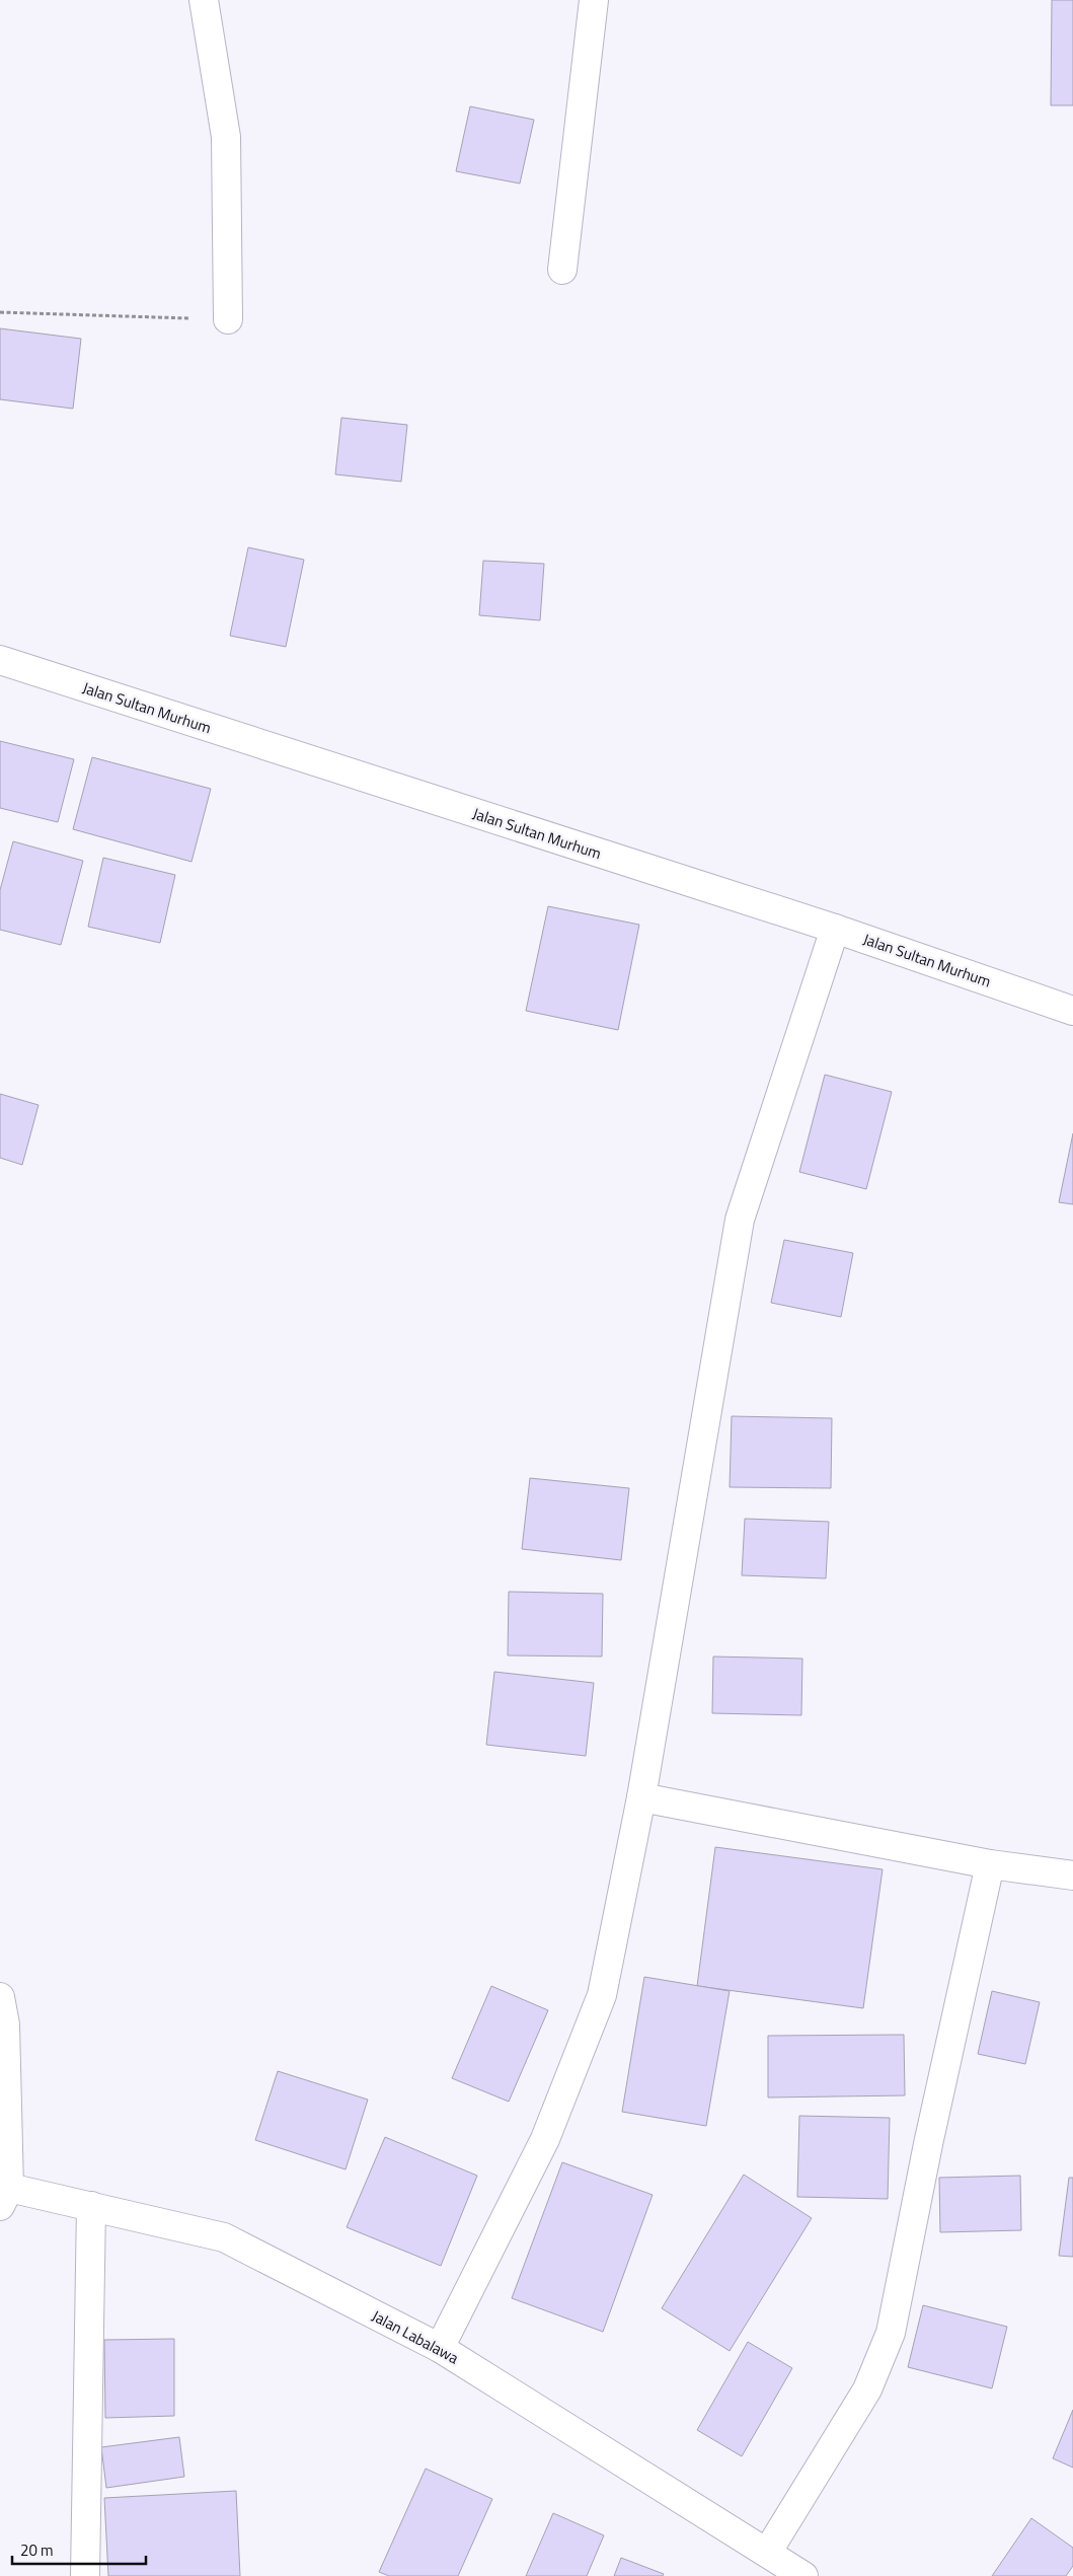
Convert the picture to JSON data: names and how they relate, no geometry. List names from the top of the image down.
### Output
{
  "streets": {
    "main road": ["Jalan Sultan Murhum", "Jalan Labalawa"]
  },
  "scale_bar": "20 m"
}
